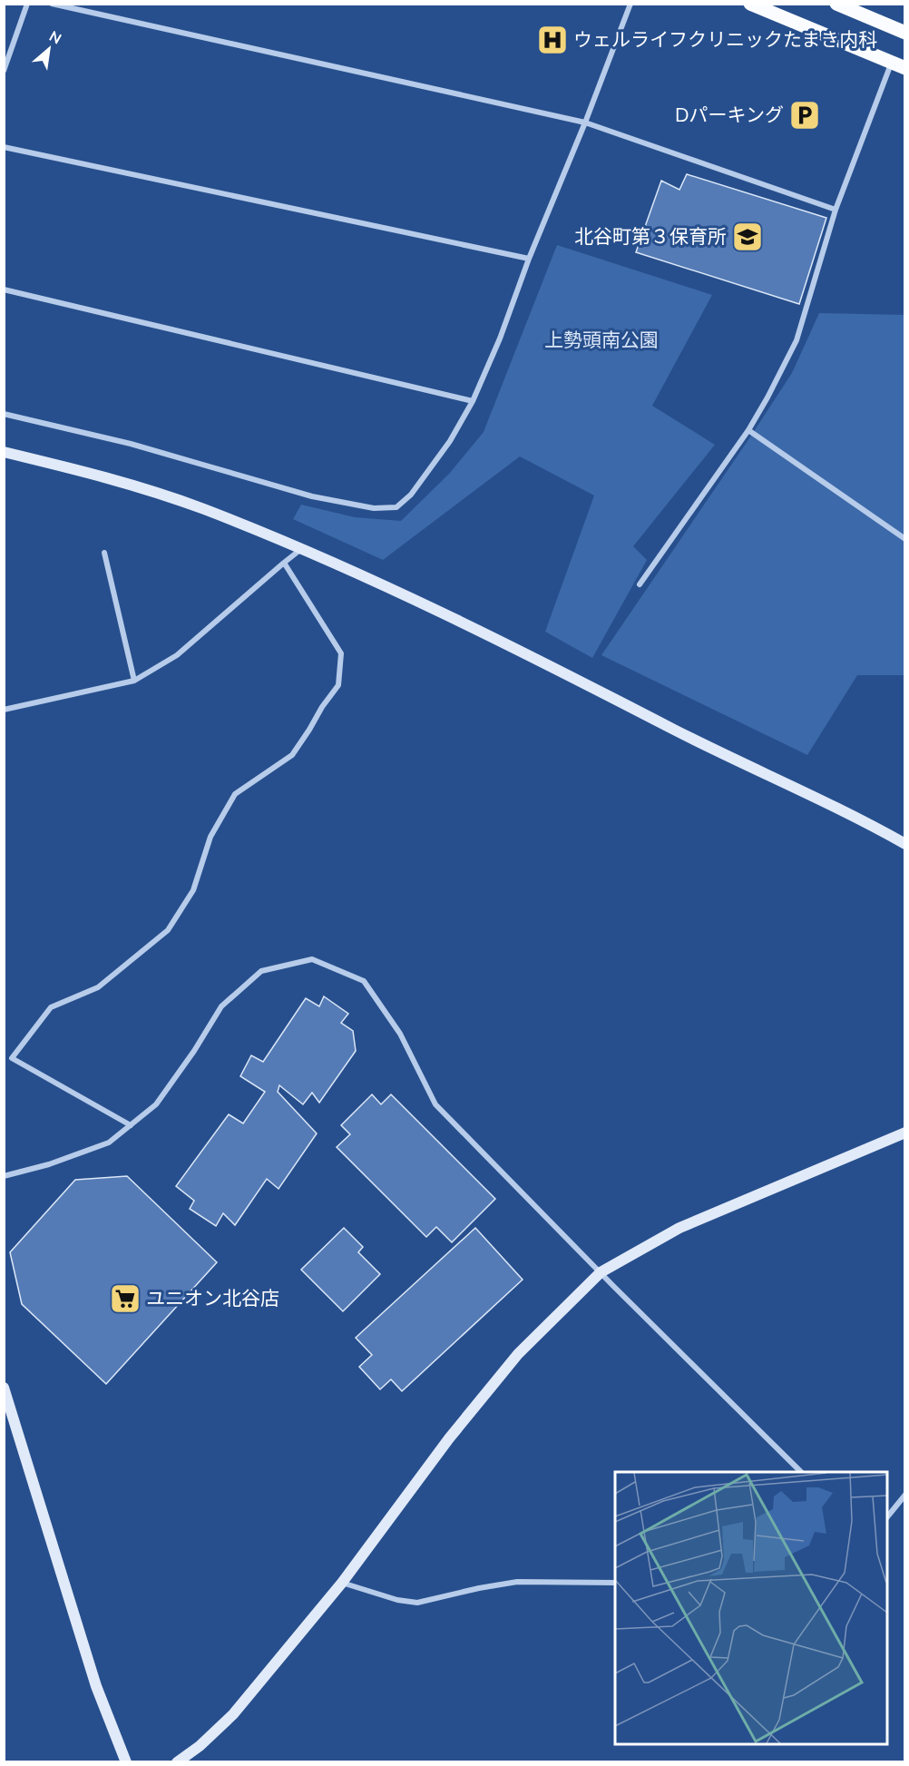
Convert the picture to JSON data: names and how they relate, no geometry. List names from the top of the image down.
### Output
{
  "parks": ["上勢頭南公園"],
  "places": {
    "hospital": ["ウェルライフクリニックたまき内科"],
    "parking": ["Dパーキング"],
    "school or university": ["北谷町第３保育所"],
    "supermarket": ["ユニオン北谷店"]
  },
  "north": "top right"
}
